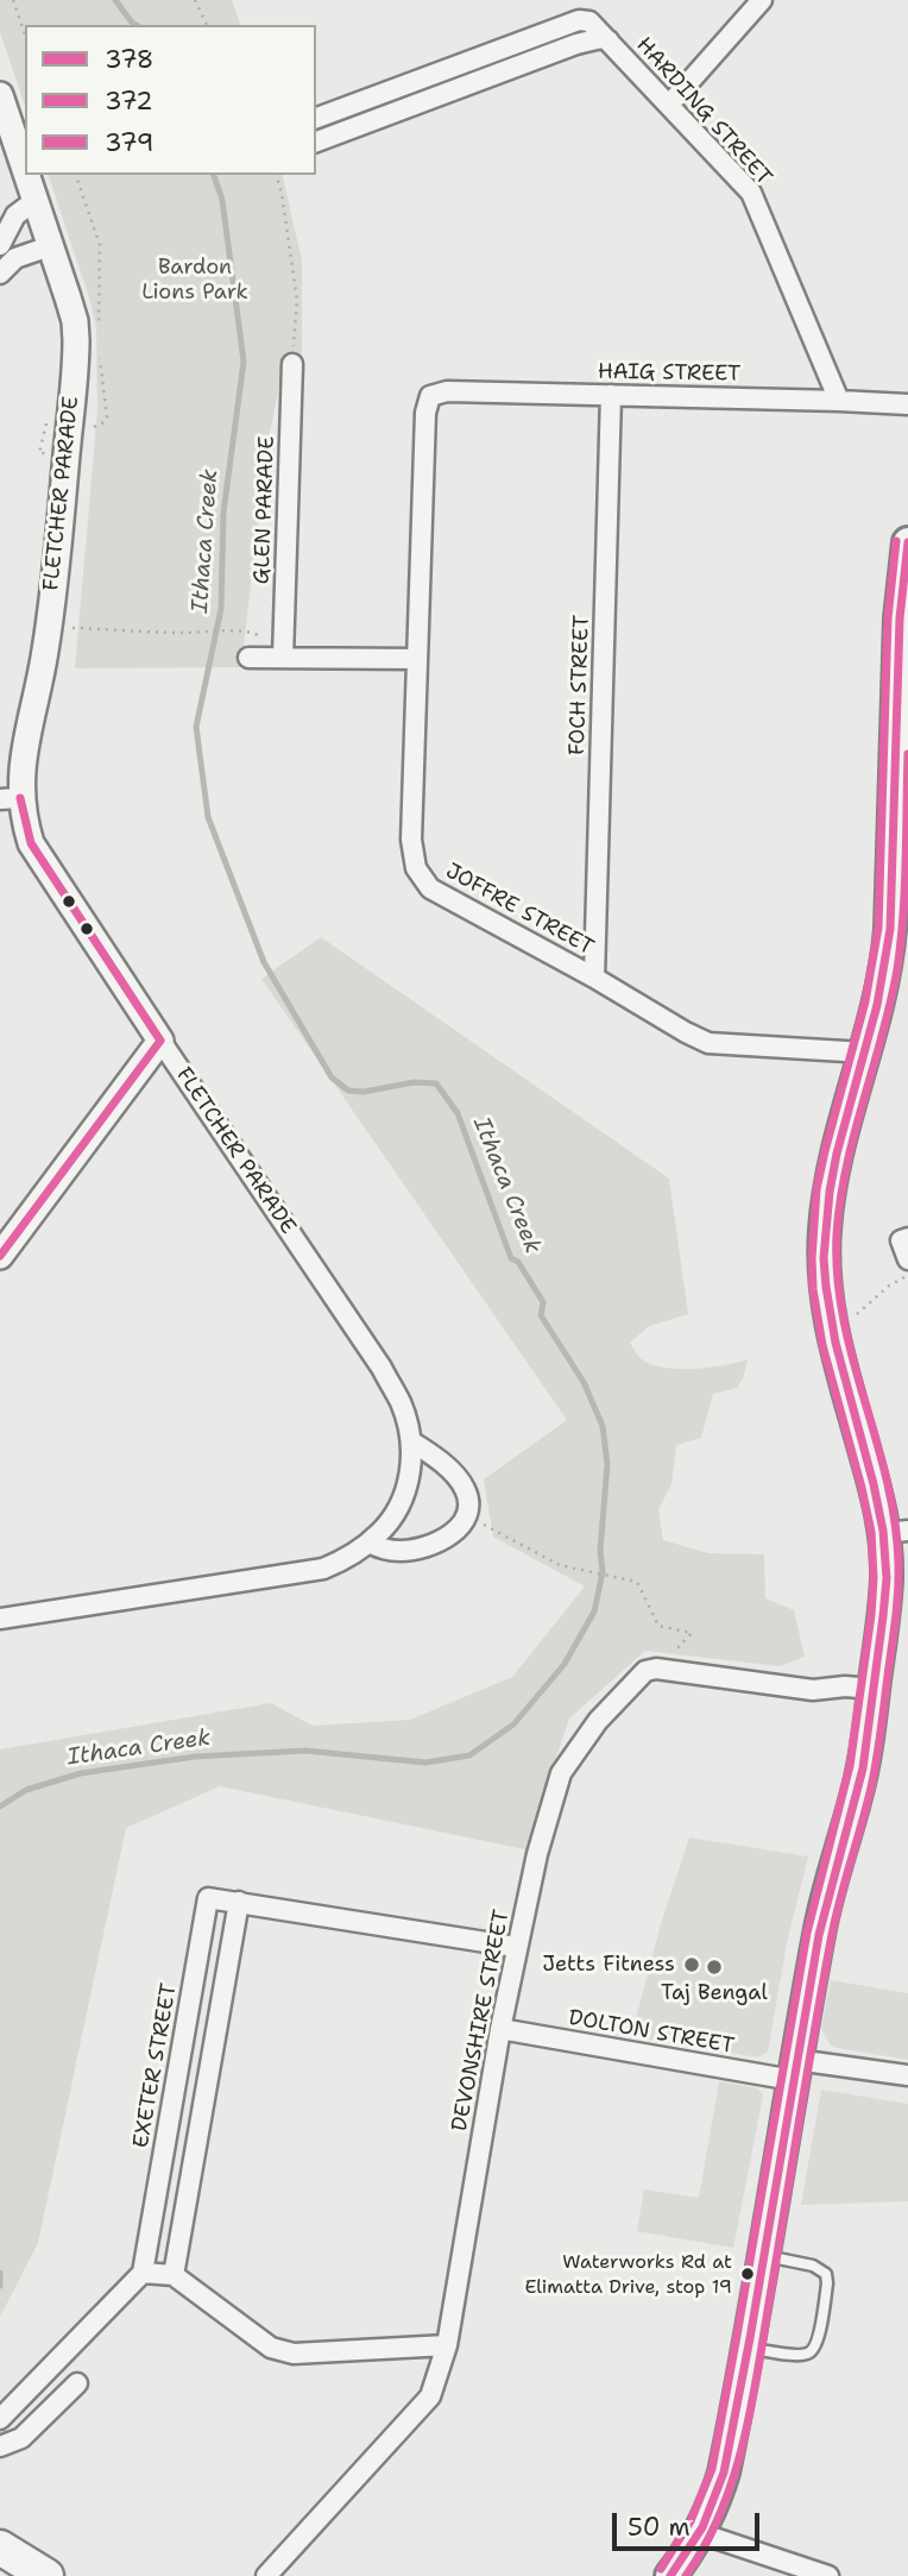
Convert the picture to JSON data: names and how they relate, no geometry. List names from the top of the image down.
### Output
{
  "streets": {
    "street": [
      "HARDING STREET",
      "HAIG STREET",
      "FLETCHER PARADE",
      "GLEN PARADE",
      "FOCH STREET",
      "JOFFRE STREET",
      "DEVONSHIRE STREET",
      "DOLTON STREET",
      "EXETER STREET"
    ]
  },
  "crossings": [
    ["HARDING STREET", "HAIG STREET"],
    ["HAIG STREET", "FOCH STREET"],
    ["HAIG STREET", "JOFFRE STREET"],
    ["FOCH STREET", "JOFFRE STREET"],
    ["DEVONSHIRE STREET", "DOLTON STREET"],
    ["DEVONSHIRE STREET", "EXETER STREET"]
  ],
  "water": ["Ithaca Creek"],
  "parks": ["Bardon Lions Park"],
  "places": ["Jetts Fitness", "Taj Bengal", "Waterworks Rd at Elimatta Drive, stop 19"],
  "lines": ["transit line 379", "transit line 378", "transit line 372"],
  "legend": ["378", "372", "379"],
  "scale_bar": "50 m"
}
